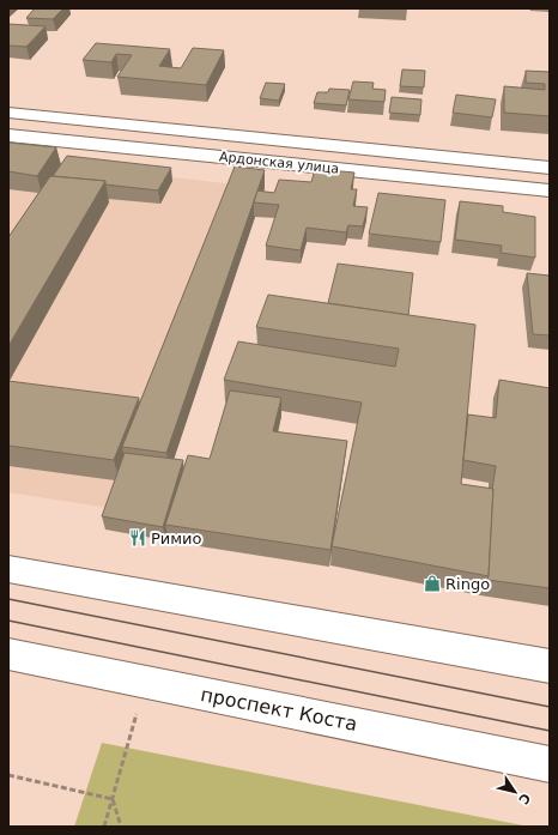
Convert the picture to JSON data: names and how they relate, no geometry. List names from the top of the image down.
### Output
{
  "streets": {
    "main road": ["Ардонская улица", "проспект Коста"]
  },
  "places": {
    "restaurant": ["Римио"],
    "shop": ["Ringo"]
  },
  "north": "bottom right"
}
